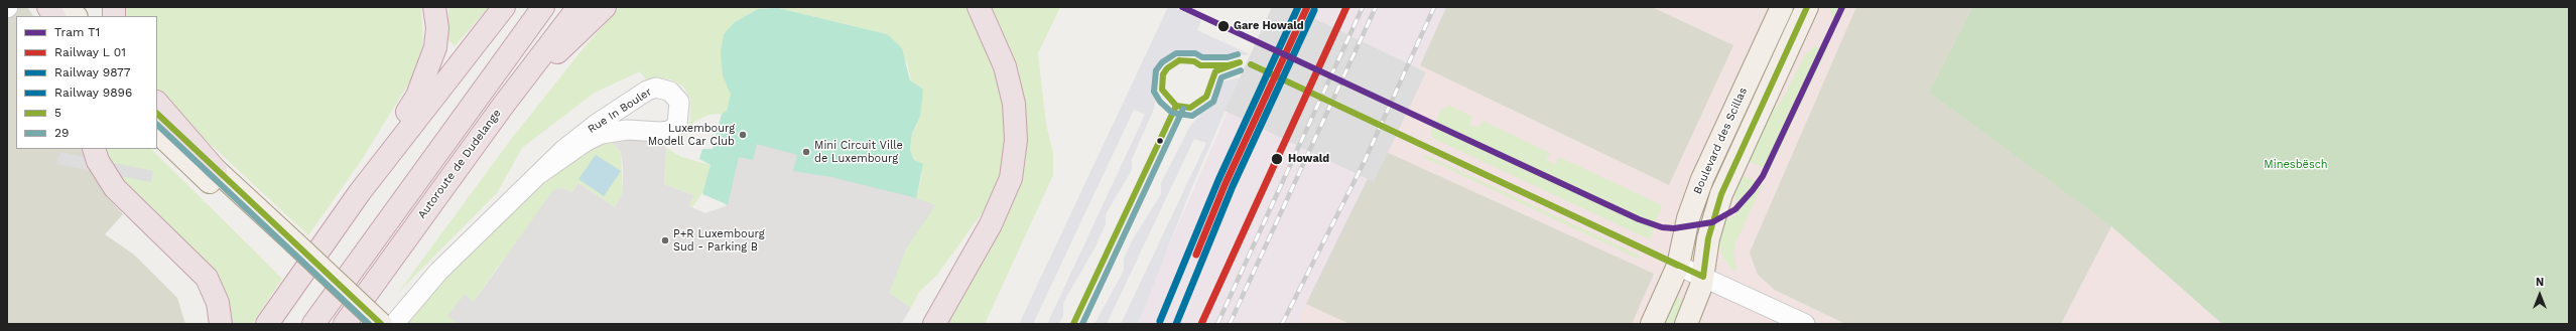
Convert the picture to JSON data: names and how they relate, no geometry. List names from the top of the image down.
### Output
{
  "streets": {
    "highway": ["Autoroute de Dudelange"],
    "main road": ["Boulevard des Scillas"],
    "street": ["Rue In Bouler"]
  },
  "parks": ["Minesbësch"],
  "places": [
    "Gare Howald",
    "Luxembourg Modell Car Club",
    "Mini Circuit Ville de Luxembourg",
    "Howald",
    "P+R Luxembourg Sud - Parking B"
  ],
  "lines": [
    "tram line T1",
    "rail line 9896",
    "transit line 5",
    "rail line 9877",
    "transit line 29"
  ],
  "legend": [
    "Tram T1",
    "Railway L 01",
    "Railway 9877",
    "Railway 9896",
    "5",
    "29"
  ],
  "north": "top"
}
